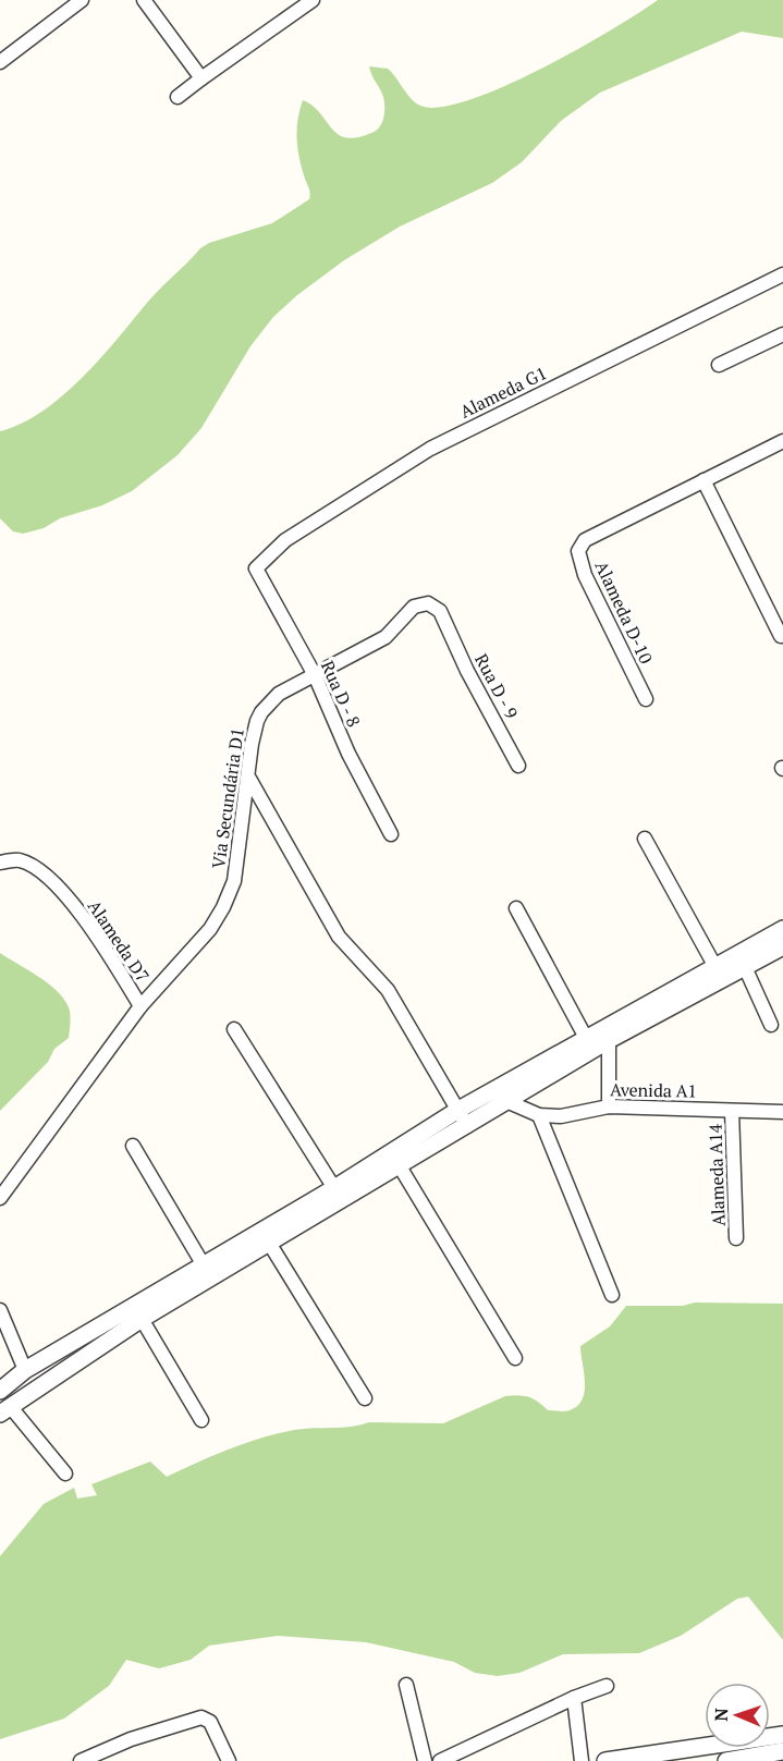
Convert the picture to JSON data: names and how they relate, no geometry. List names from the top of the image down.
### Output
{
  "streets": {
    "street": [
      "Alameda G1",
      "Alameda D-10",
      "Rua D - 9",
      "Rua D - 8",
      "Via Secundária D1",
      "Alameda D7",
      "Avenida A1",
      "Alameda A14"
    ]
  },
  "crossings": [
    ["Alameda G1", "Rua D - 8"],
    ["Rua D - 9", "Via Secundária D1"],
    ["Rua D - 8", "Via Secundária D1"],
    ["Via Secundária D1", "Alameda D7"],
    ["Avenida A1", "Alameda A14"]
  ],
  "north": "left"
}
